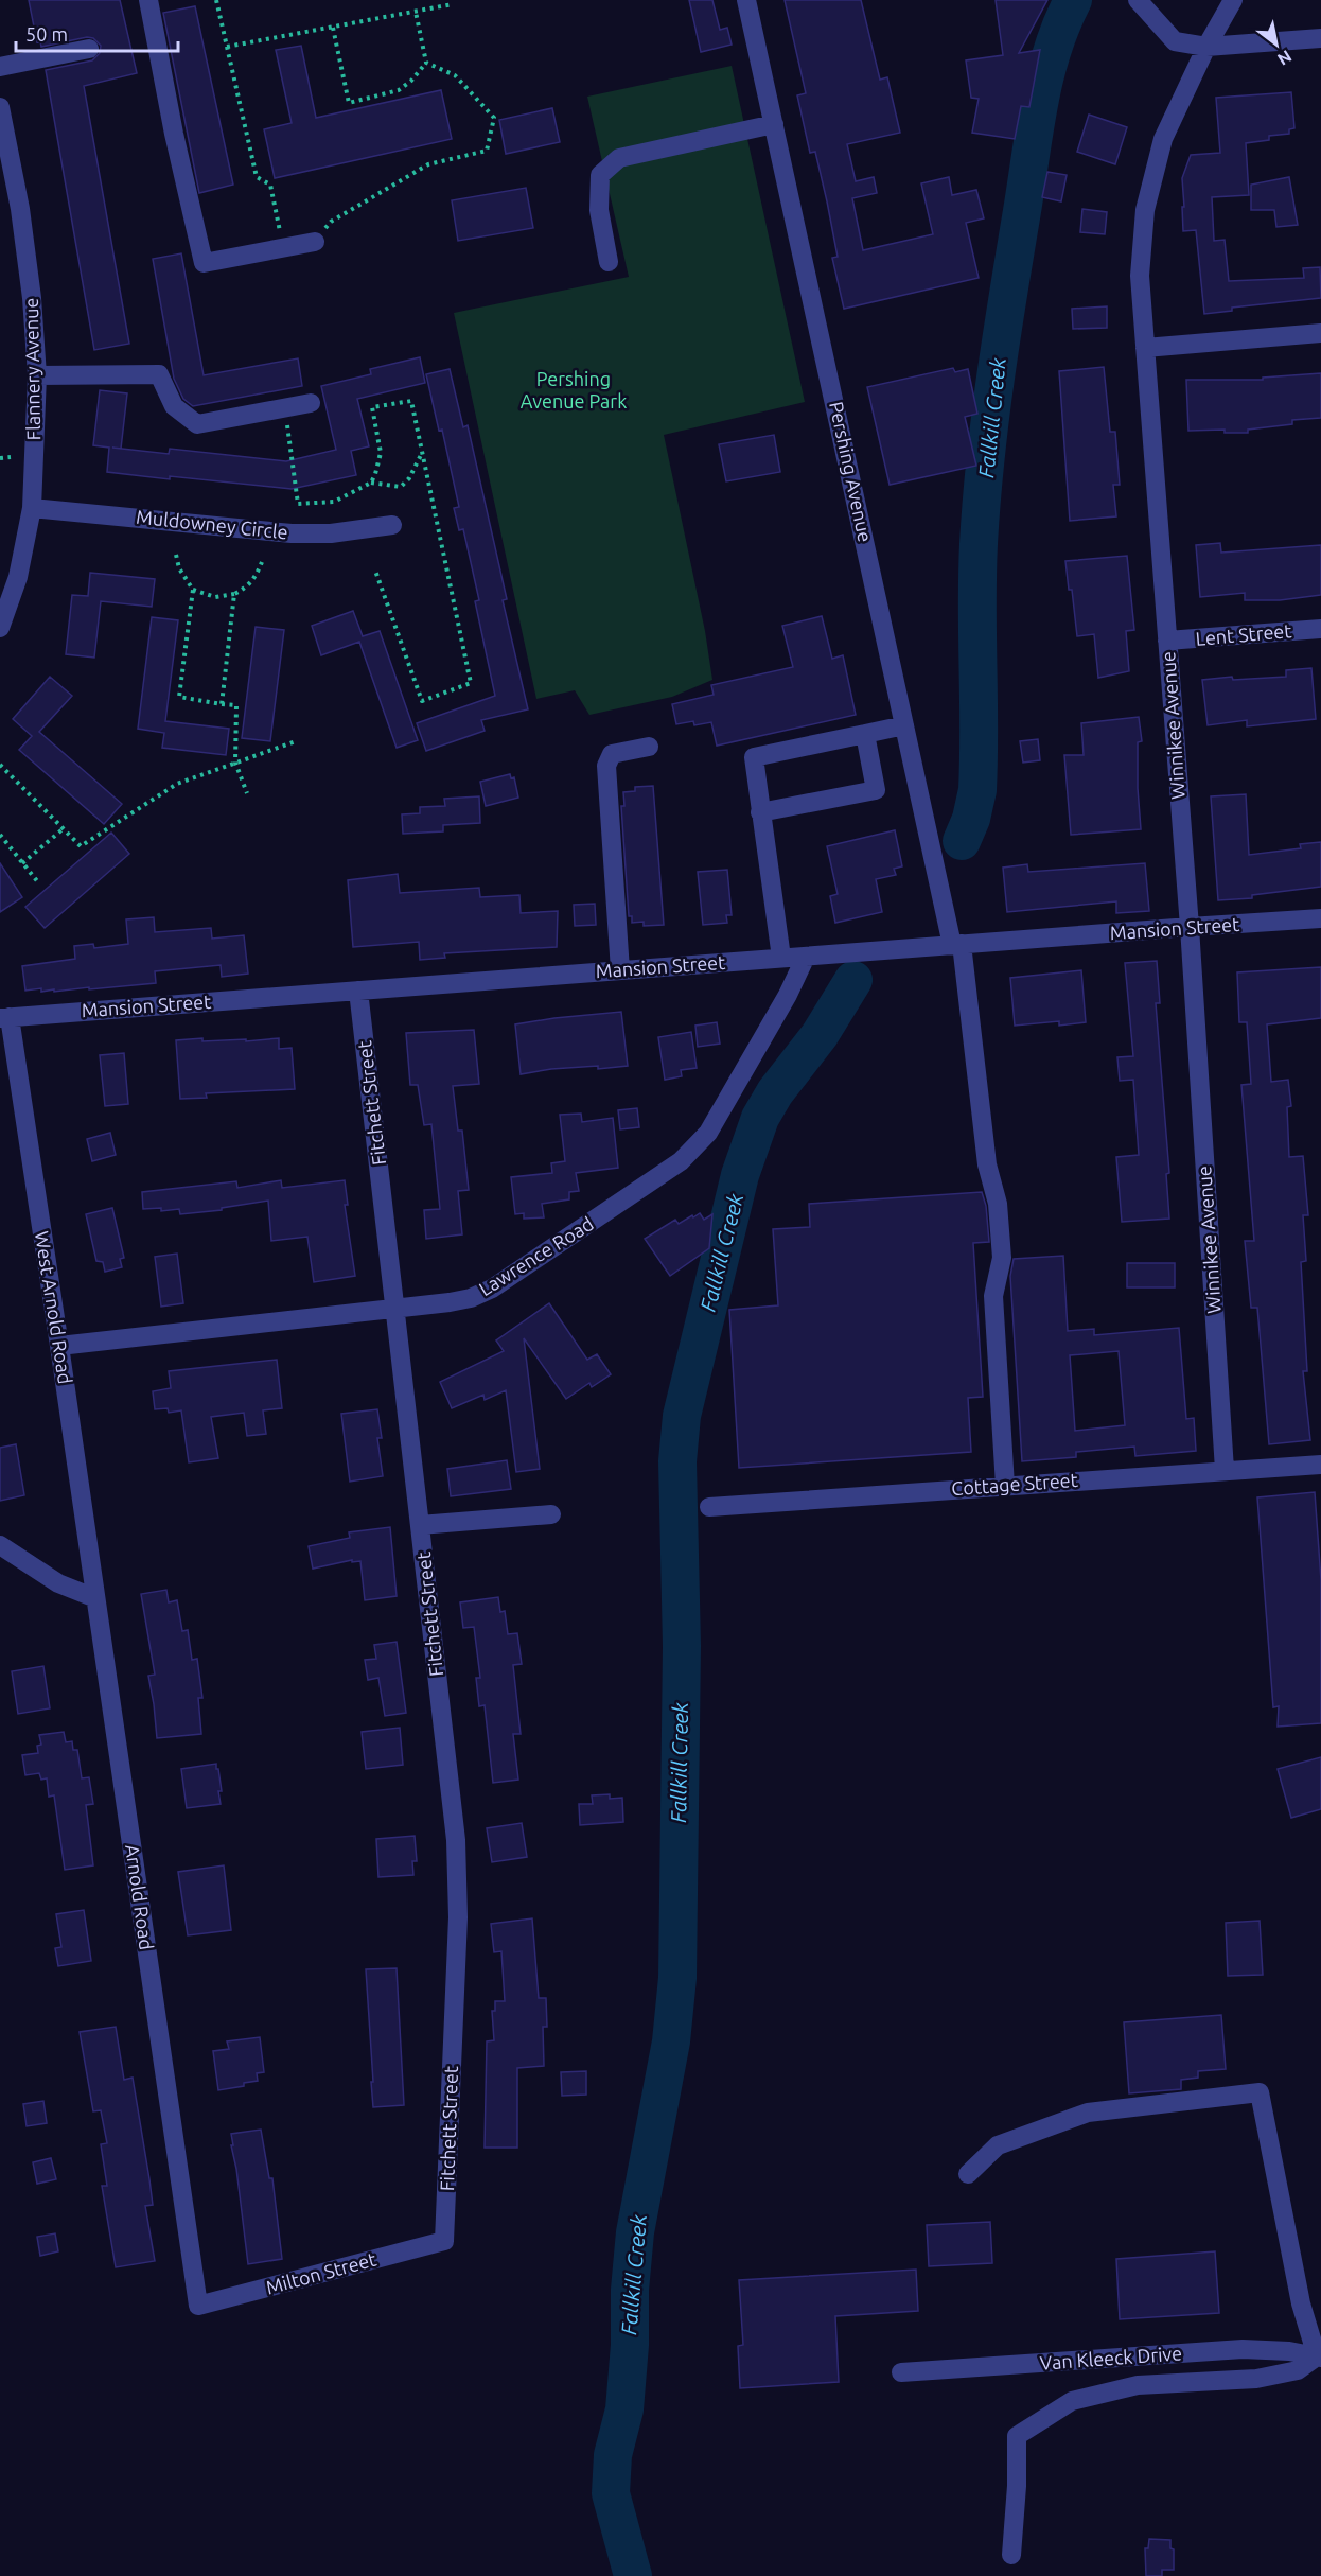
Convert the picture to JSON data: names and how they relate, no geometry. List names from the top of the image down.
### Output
{
  "streets": {
    "street": [
      "Flannery Avenue",
      "Pershing Avenue",
      "Muldowney Circle",
      "Lent Street",
      "Winnikee Avenue",
      "Mansion Street",
      "Fitchett Street",
      "Lawrence Road",
      "West Arnold Road",
      "Cottage Street",
      "Arnold Road",
      "Milton Street",
      "Van Kleeck Drive"
    ]
  },
  "crossings": [
    ["Flannery Avenue", "Muldowney Circle"],
    ["Pershing Avenue", "Mansion Street"],
    ["Pershing Avenue", "Cottage Street"],
    ["Lent Street", "Winnikee Avenue"],
    ["Winnikee Avenue", "Mansion Street"],
    ["Winnikee Avenue", "Cottage Street"],
    ["Mansion Street", "Fitchett Street"],
    ["Mansion Street", "Lawrence Road"],
    ["Mansion Street", "West Arnold Road"],
    ["Fitchett Street", "Lawrence Road"],
    ["Fitchett Street", "Milton Street"],
    ["Lawrence Road", "West Arnold Road"],
    ["West Arnold Road", "Arnold Road"],
    ["Arnold Road", "Milton Street"]
  ],
  "water": ["Fallkill Creek"],
  "parks": ["Pershing Avenue Park"],
  "scale_bar": "50 m",
  "north": "bottom right"
}
